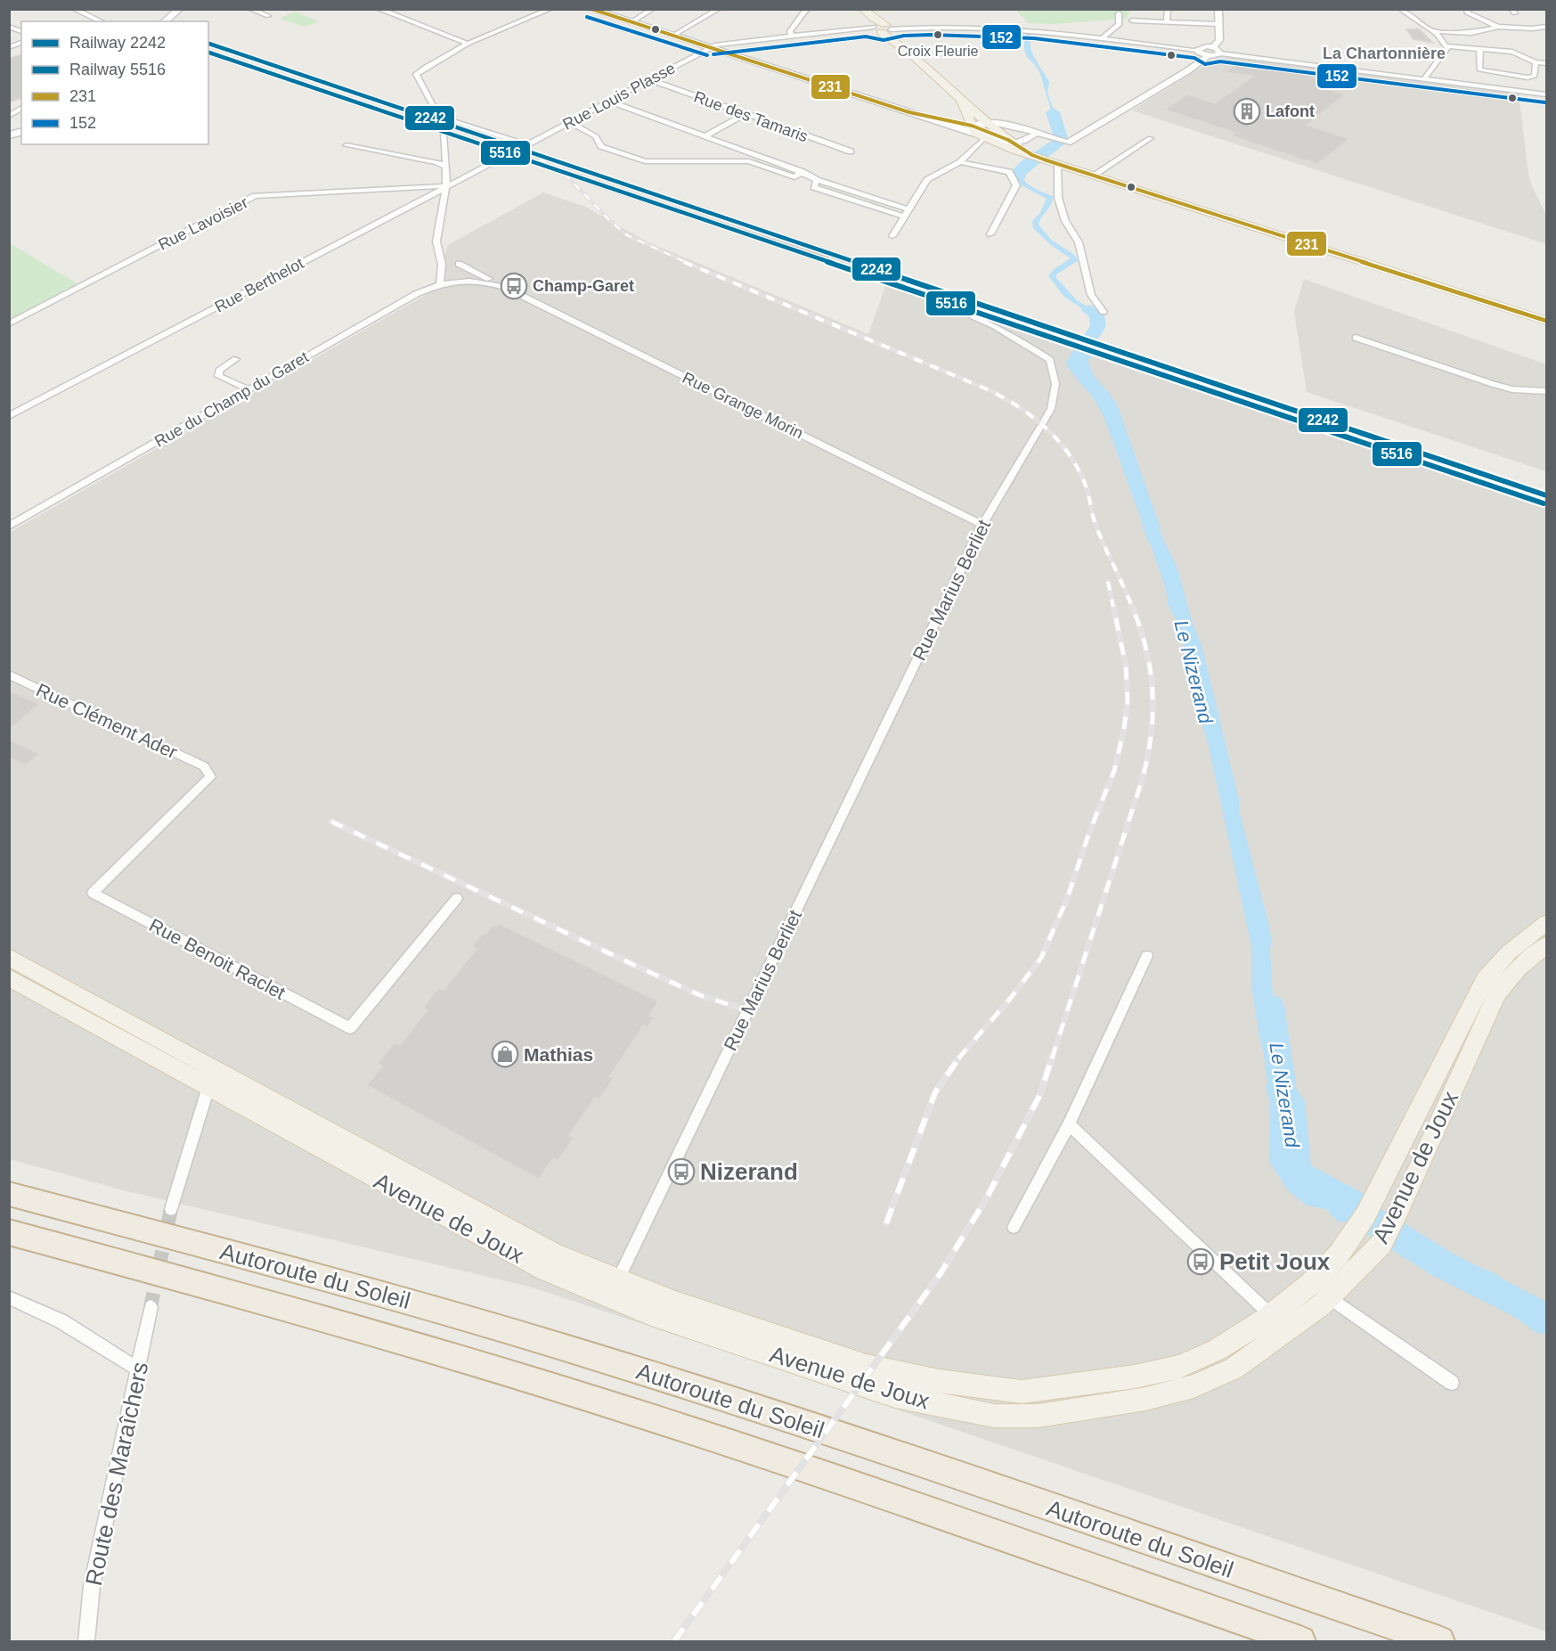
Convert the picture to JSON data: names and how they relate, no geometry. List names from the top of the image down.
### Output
{
  "streets": {
    "highway": ["Autoroute du Soleil"],
    "main road": ["Avenue de Joux"],
    "street": [
      "Rue Louis Plasse",
      "Rue des Tamaris",
      "Rue Lavoisier",
      "Rue Berthelot",
      "Rue du Champ du Garet",
      "Rue Grange Morin",
      "Rue Marius Berliet",
      "Rue Clément Ader",
      "Rue Benoit Raclet",
      "Route des Maraîchers"
    ]
  },
  "crossings": [
    ["Rue Louis Plasse", "Rue des Tamaris"],
    ["Rue Lavoisier", "Rue Berthelot"],
    ["Rue du Champ du Garet", "Rue Grange Morin"],
    ["Rue Grange Morin", "Rue Marius Berliet"],
    ["Rue Marius Berliet", "Avenue de Joux"],
    ["Rue Clément Ader", "Rue Benoit Raclet"]
  ],
  "districts": ["La Chartonnière"],
  "water": ["Le Nizerand"],
  "places": {
    "other": ["Croix Fleurie"],
    "building": ["Lafont"],
    "bus stop": ["Champ-Garet", "Nizerand", "Petit Joux"],
    "shop": ["Mathias"]
  },
  "lines": [
    "transit line 231",
    "transit line 152",
    "rail line 2242",
    "rail line 5516"
  ],
  "legend": [
    "Railway 2242",
    "Railway 5516",
    "231",
    "152"
  ]
}
